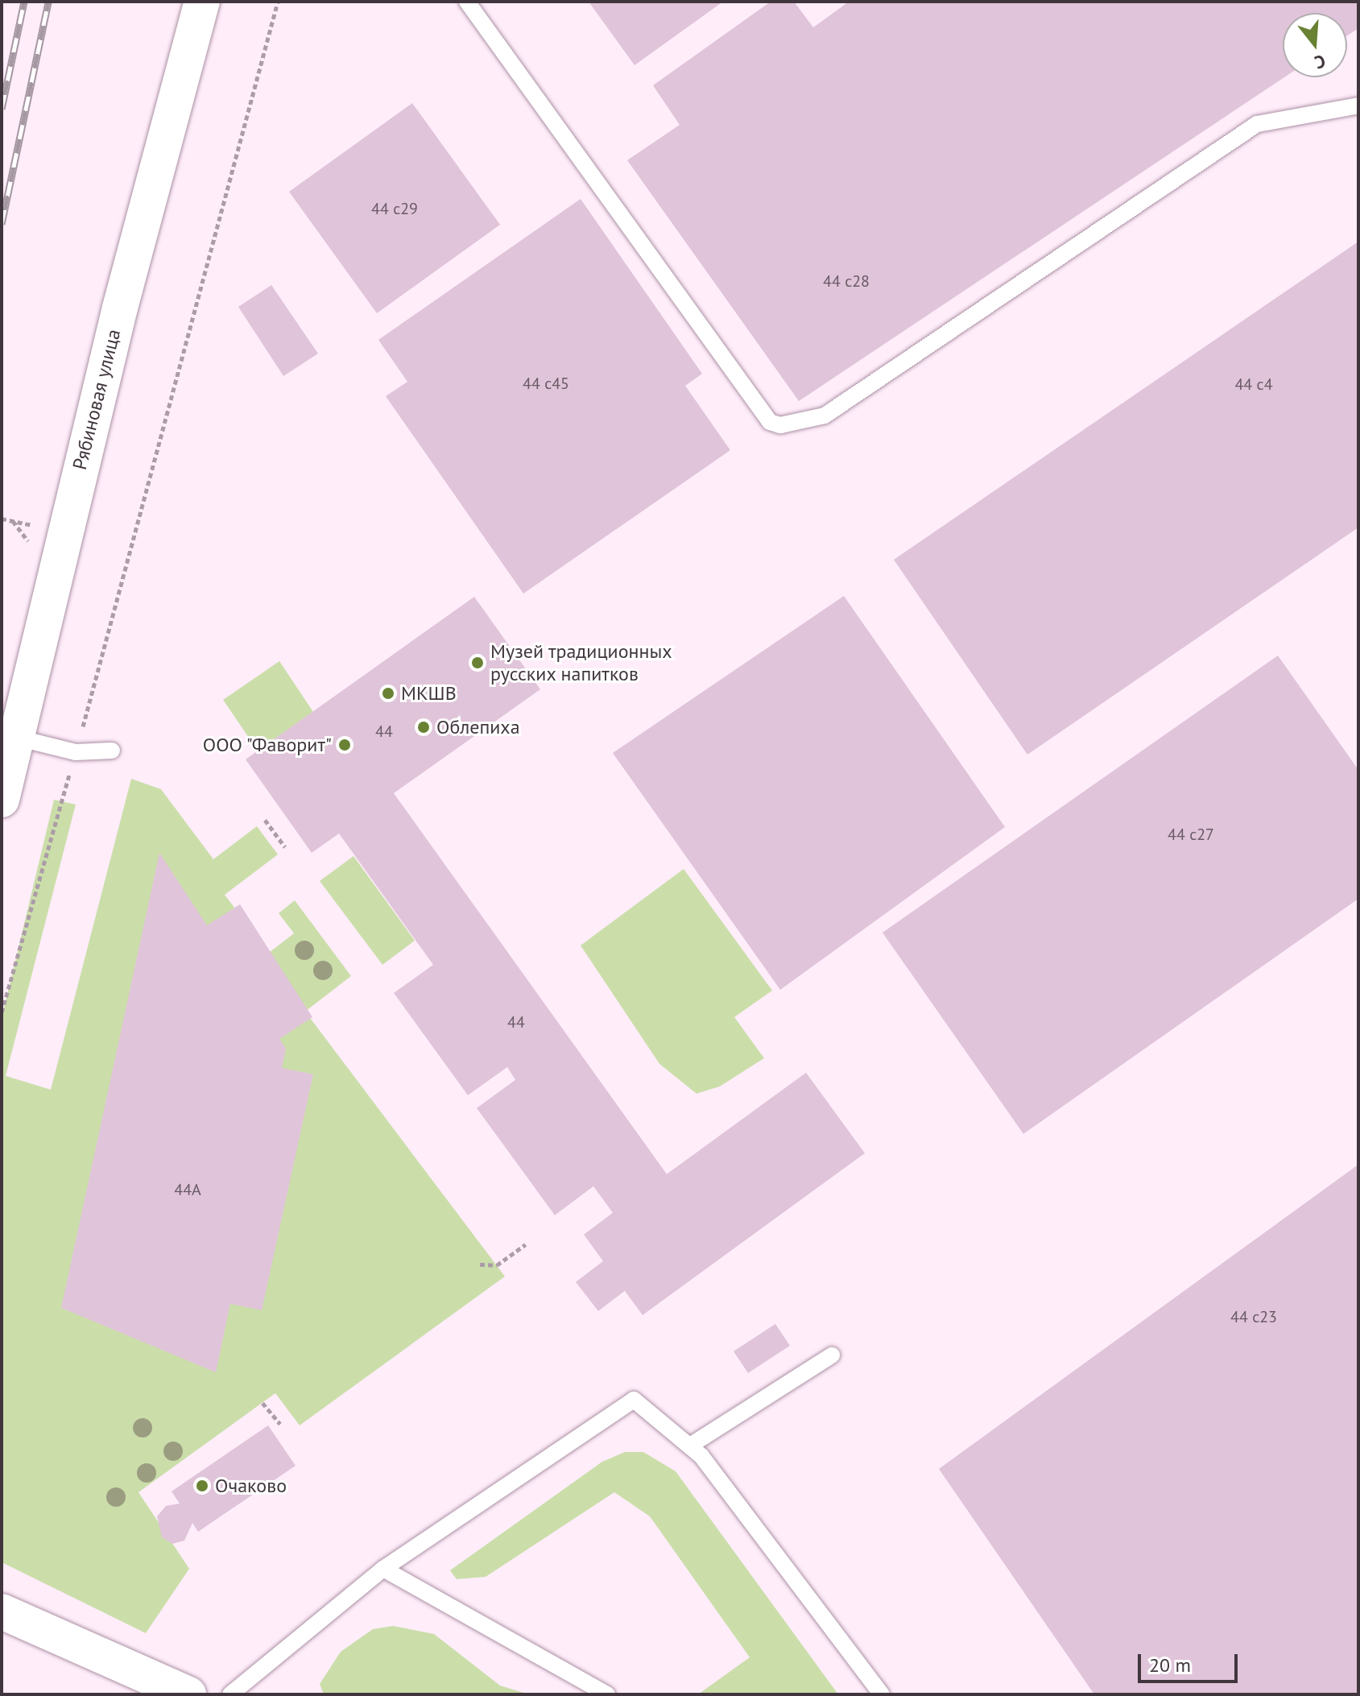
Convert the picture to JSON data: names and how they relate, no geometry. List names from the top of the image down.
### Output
{
  "streets": {
    "street": ["Рябиновая улица"]
  },
  "places": [
    "Музей традиционных русских напитков",
    "МКШВ",
    "Облепиха",
    "ООО \"Фаворит\"",
    "Очаково"
  ],
  "house_numbers": [
    "44 с29",
    "44 с28",
    "44 с45",
    "44 с4",
    "44",
    "44 с27",
    "44",
    "44А",
    "44 с23"
  ],
  "scale_bar": "20 m",
  "north": "bottom"
}
